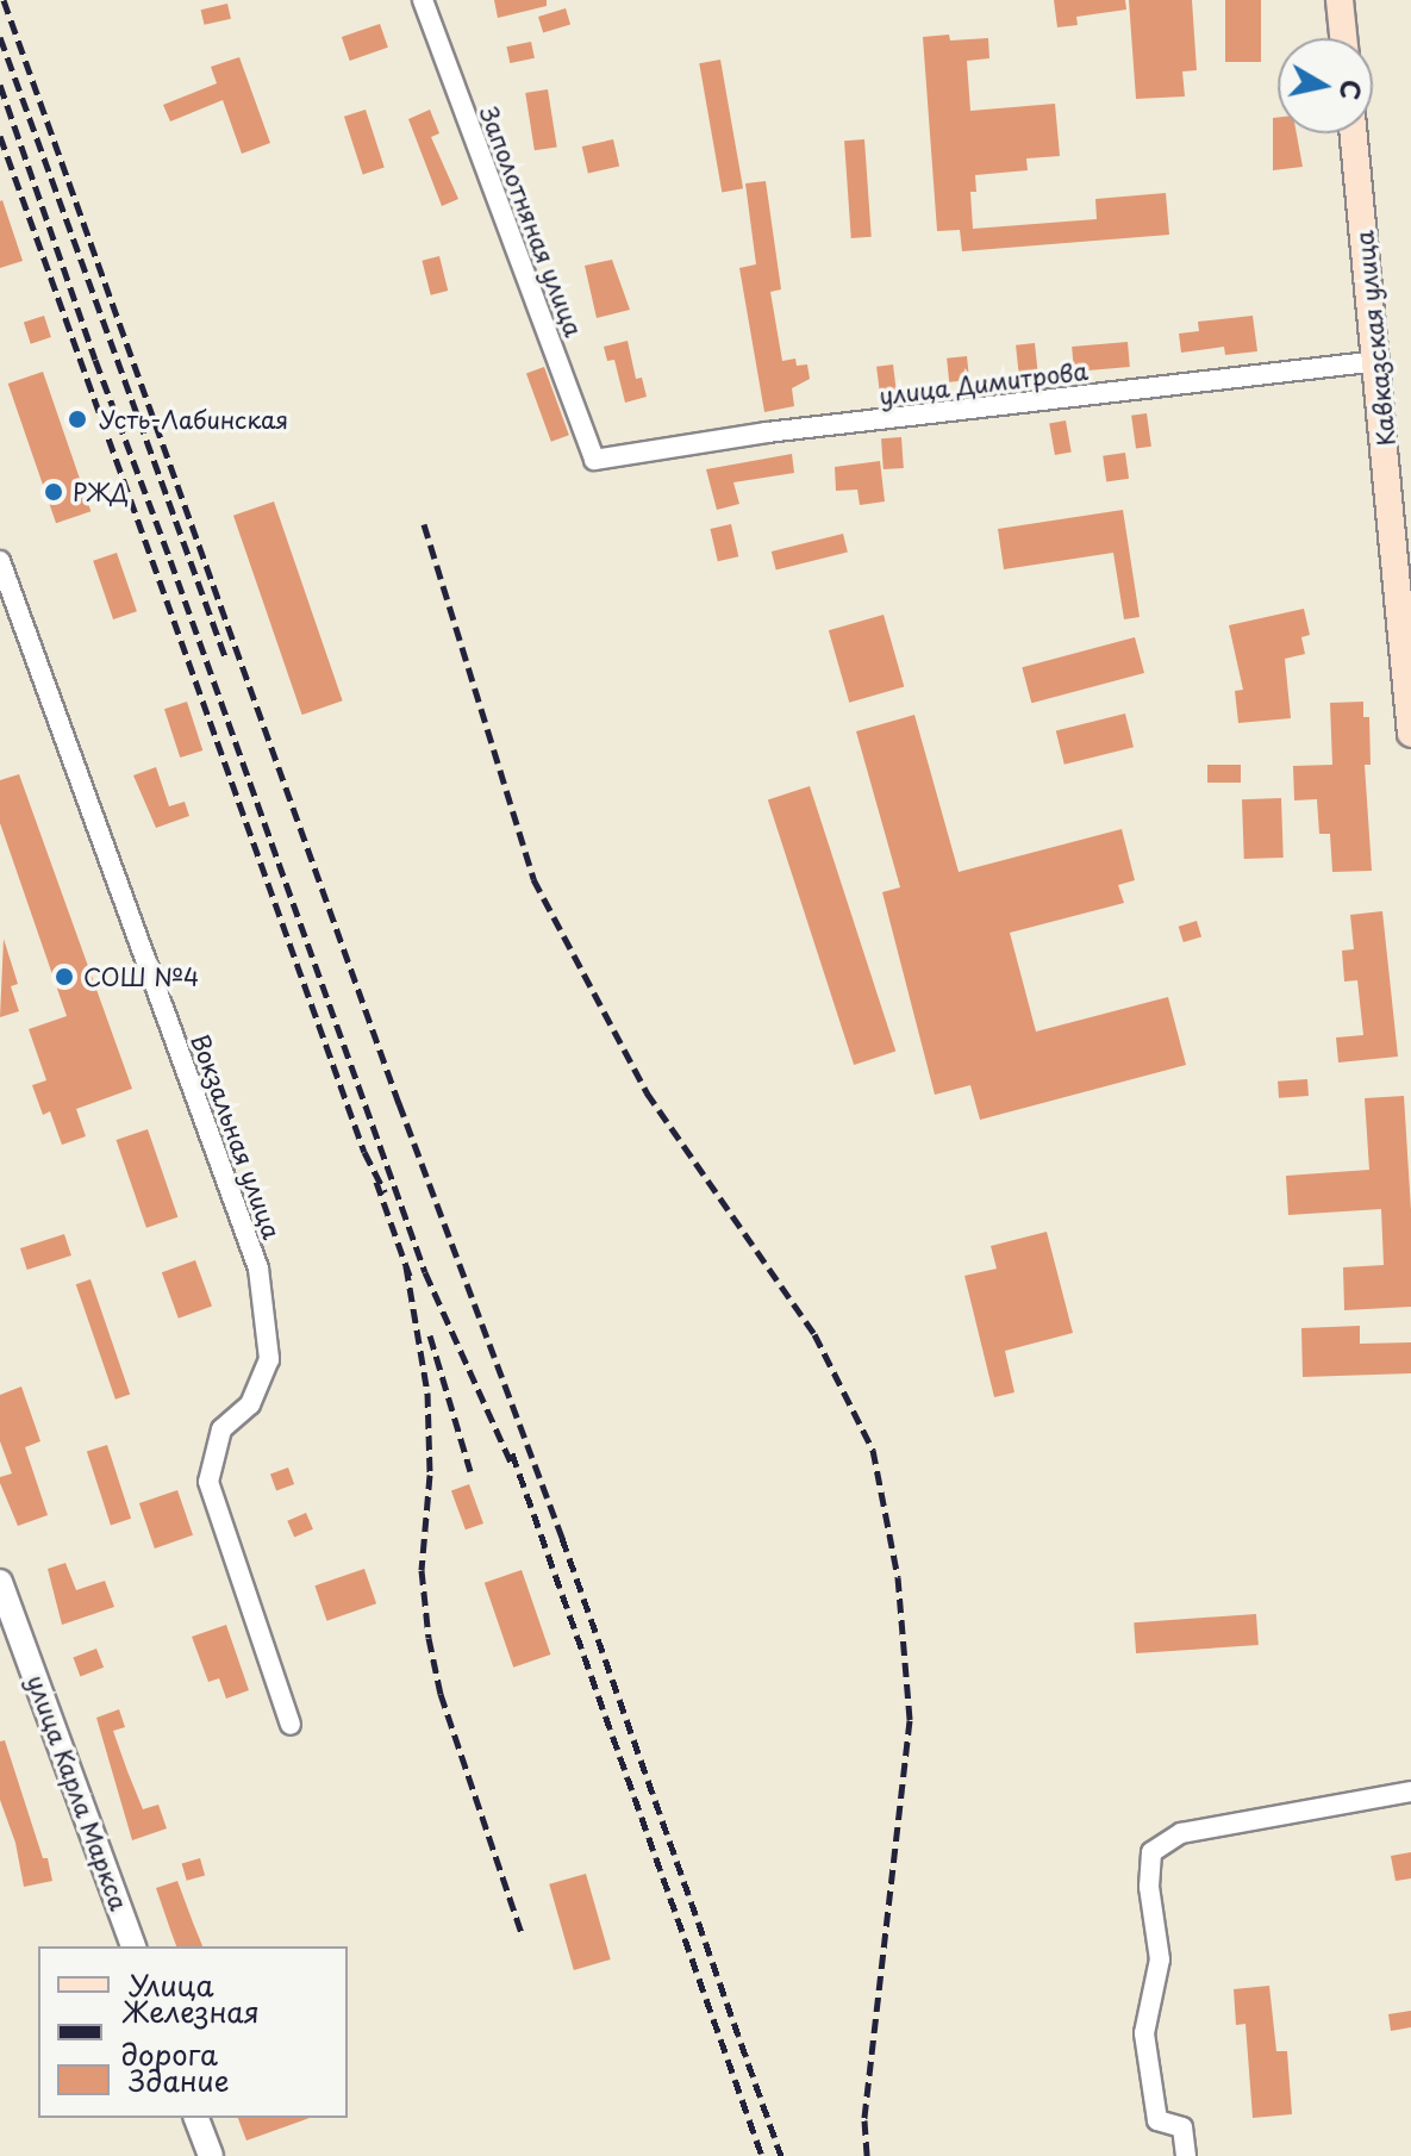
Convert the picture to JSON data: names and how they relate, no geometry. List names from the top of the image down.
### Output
{
  "streets": {
    "main road": ["Кавказская улица"],
    "street": [
      "Заполотняная улица",
      "улица Димитрова",
      "Вокзальная улица",
      "улица Карла Маркса"
    ]
  },
  "crossings": [
    ["Заполотняная улица", "улица Димитрова"],
    ["Кавказская улица", "улица Димитрова"]
  ],
  "places": ["Усть-Лабинская", "РЖД", "СОШ №4"],
  "legend": ["Улица", "Железная дорога", "Здание"],
  "north": "right"
}
